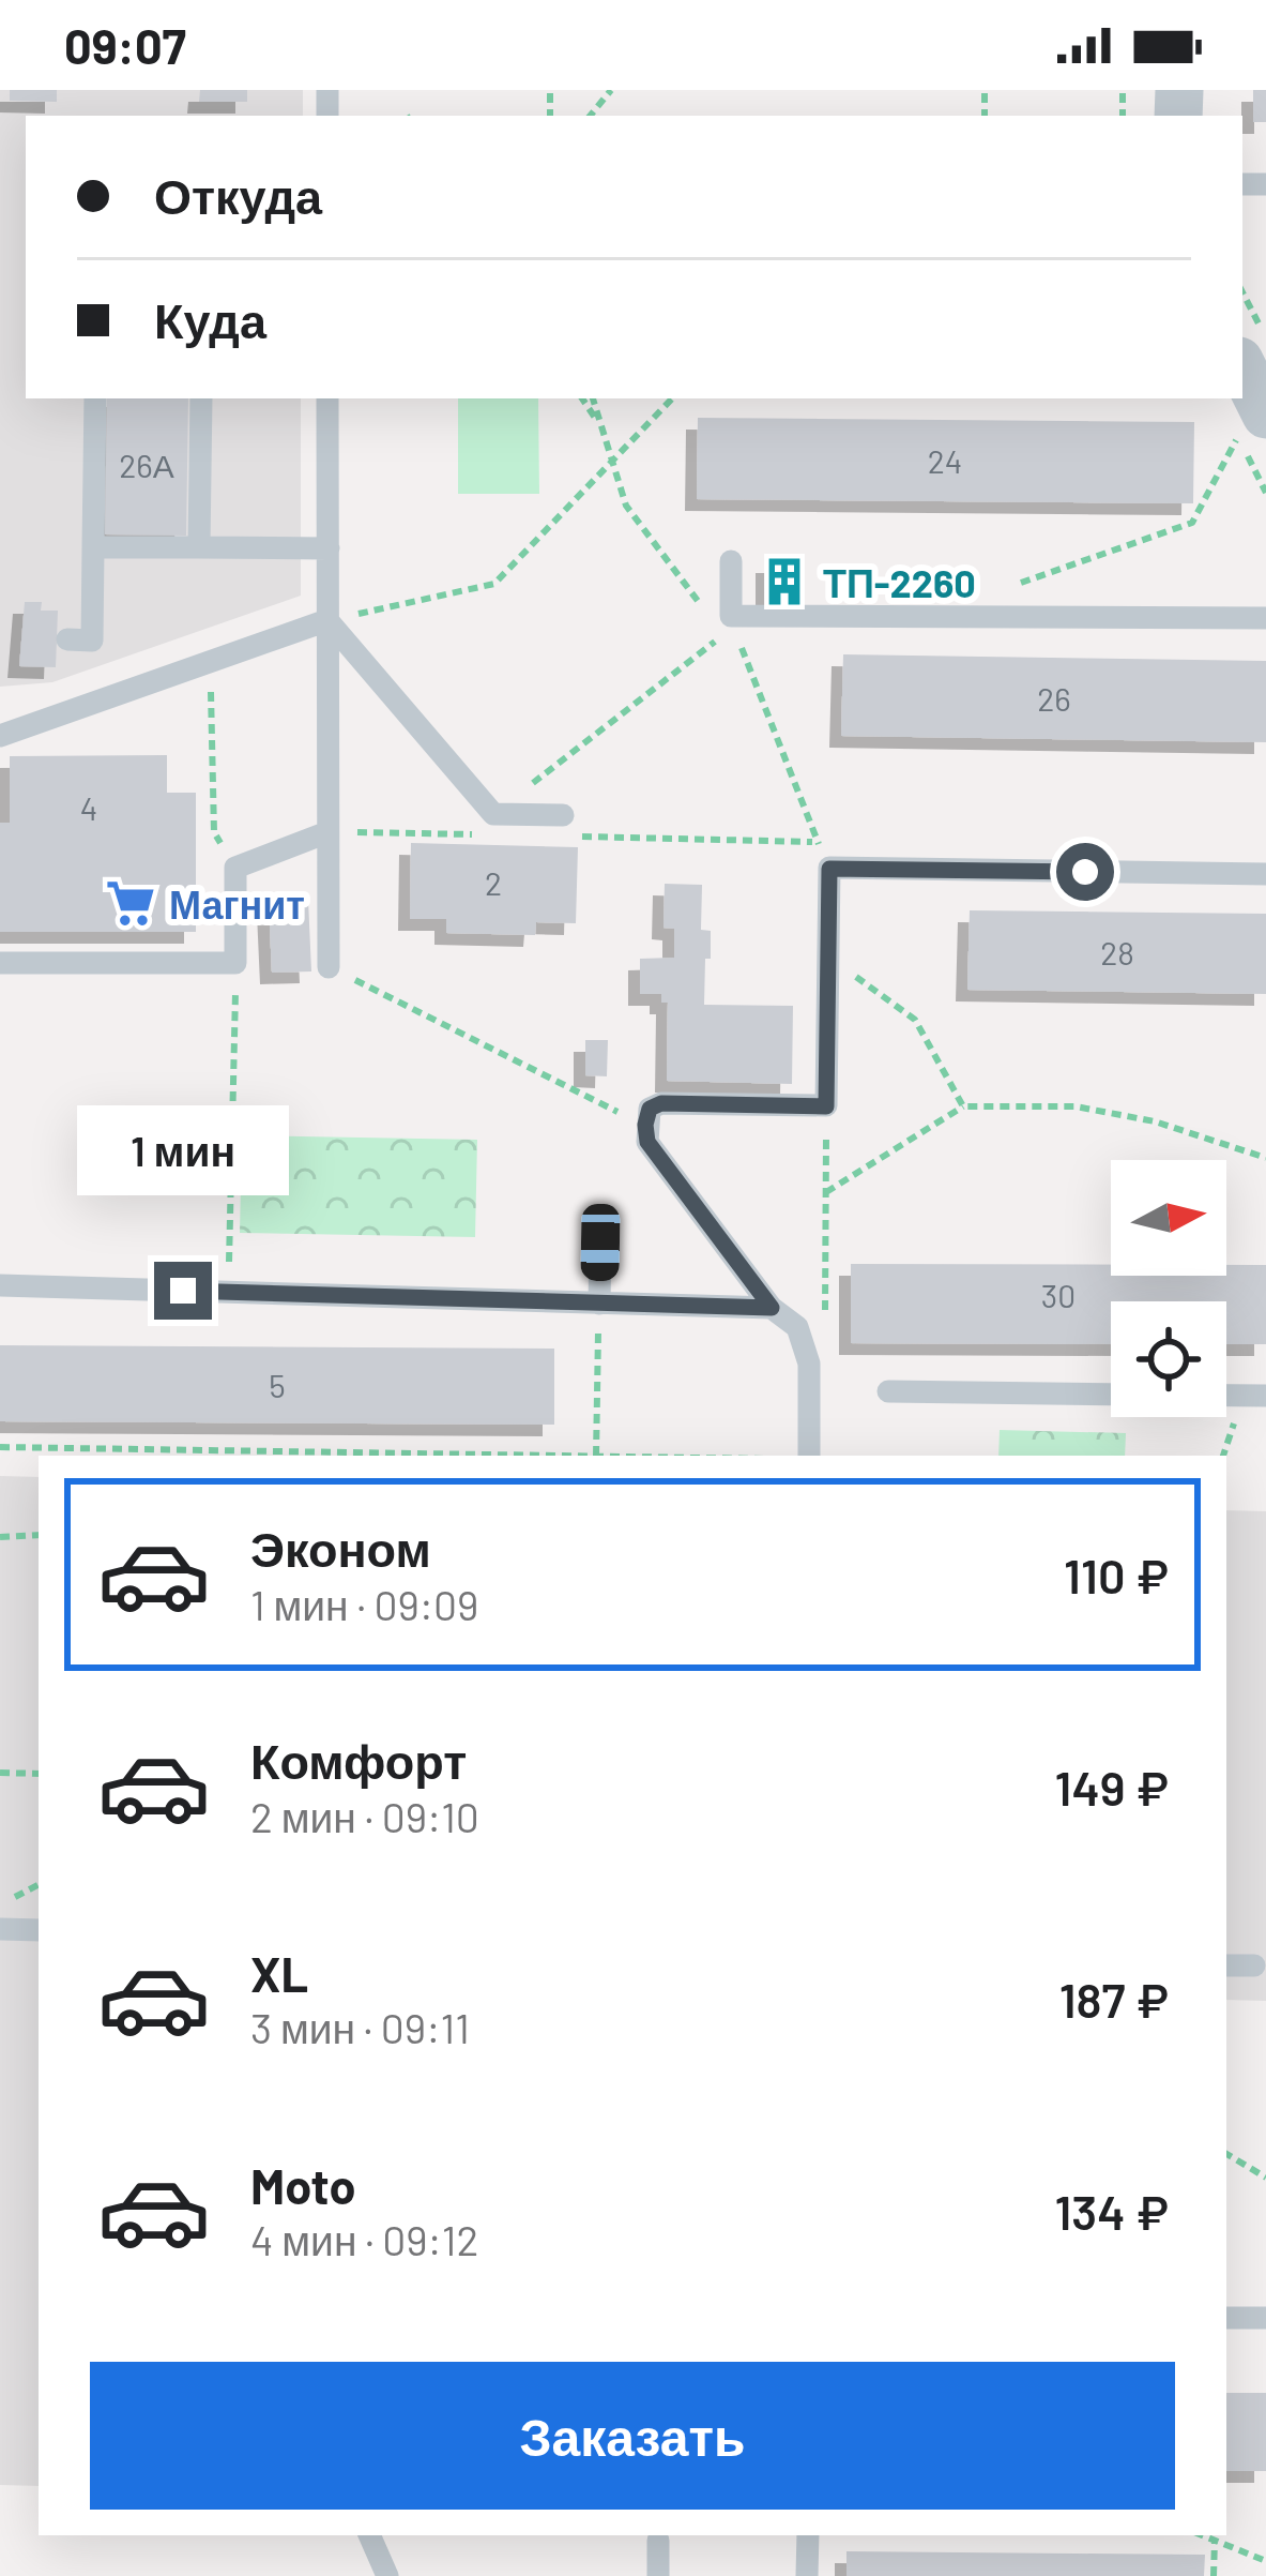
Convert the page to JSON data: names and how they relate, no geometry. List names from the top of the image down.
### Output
{
  "places": {
    "building": ["ТП-2260"],
    "supermarket": ["Магнит"]
  },
  "house_numbers": [
    "24",
    "26А",
    "26",
    "4",
    "2",
    "28",
    "30",
    "5"
  ],
  "north": "right",
  "page": {
    "status": "09:07",
    "banner": ["Откуда", "Куда"],
    "bubble": "1 мин",
    "list": [
      {
        "name": "Эконом",
        "note": "1 мин · 09:09",
        "value": "110 ₽"
      },
      {
        "name": "Комфорт",
        "note": "2 мин · 09:10",
        "value": "149 ₽"
      },
      {
        "name": "XL",
        "note": "3 мин · 09:11",
        "value": "187 ₽"
      },
      {
        "name": "Moto",
        "note": "4 мин · 09:12",
        "value": "134 ₽"
      }
    ],
    "buttons": "Заказать"
  }
}
